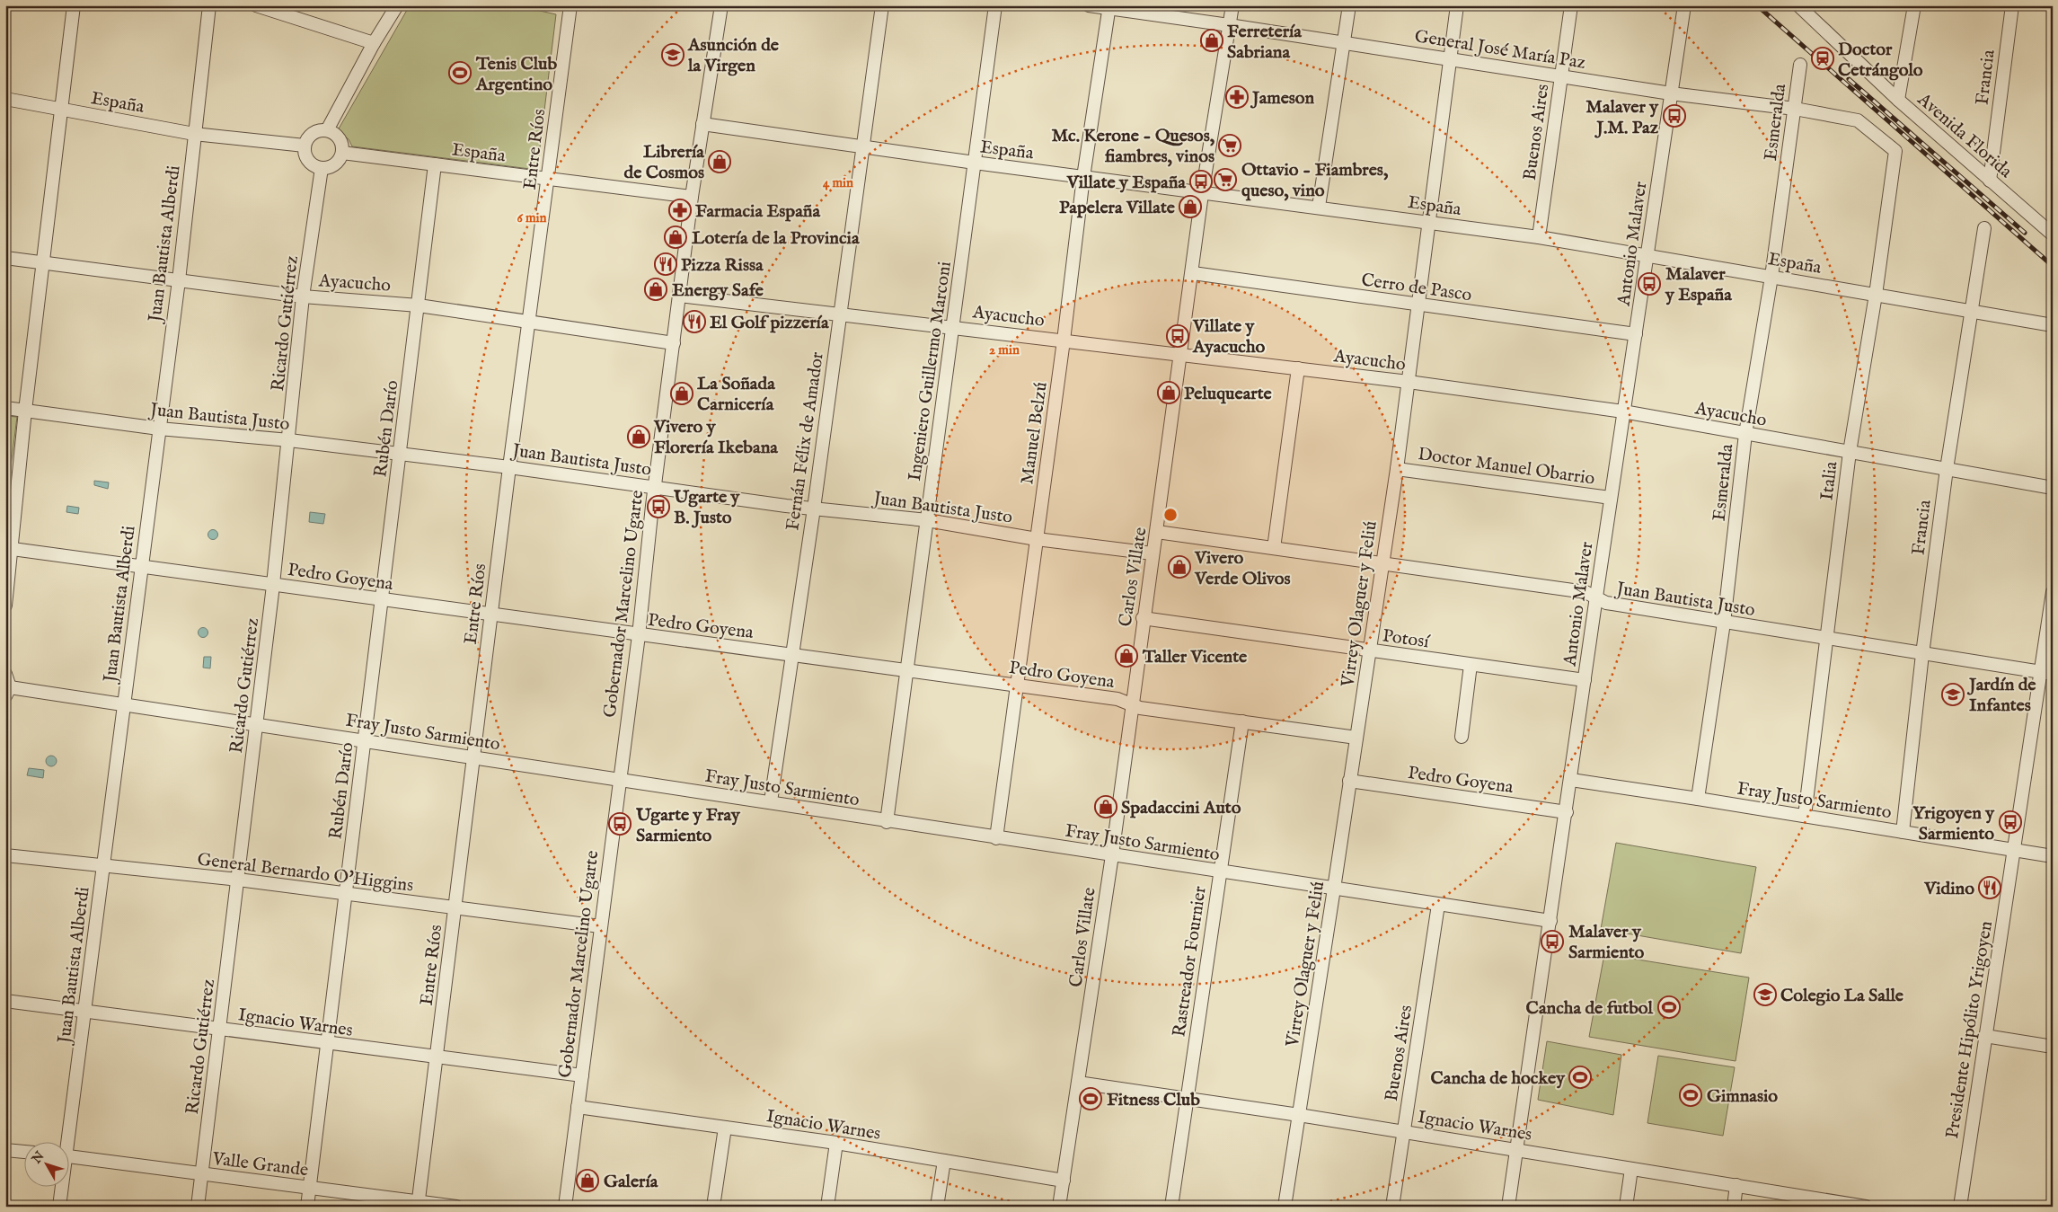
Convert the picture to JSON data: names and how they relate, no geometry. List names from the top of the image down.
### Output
{
  "streets": {
    "street": [
      "General José María Paz",
      "Francia",
      "España",
      "Esmeralda",
      "Buenos Aires",
      "Avenida Florida",
      "Entre Ríos",
      "Juan Bautista Alberdi",
      "Antonio Malaver",
      "Ayacucho",
      "Cerro de Pasco",
      "Ricardo Gutiérrez",
      "Ingeniero Guillermo Marconi",
      "Juan Bautista Justo",
      "Rubén Darío",
      "Manuel Belzú",
      "Fernán Félix de Amador",
      "Doctor Manuel Obarrio",
      "Italia",
      "Pedro Goyena",
      "Carlos Villate",
      "Gobernador Marcelino Ugarte",
      "Virrey Olaguer y Feliú",
      "Potosí",
      "Fray Justo Sarmiento",
      "General Bernardo O'Higgins",
      "Rastreador Fournier",
      "Ignacio Warnes",
      "Presidente Hipólito Yrigoyen",
      "Valle Grande"
    ]
  },
  "crossings": [
    ["General José María Paz", "Esmeralda"],
    ["General José María Paz", "Buenos Aires"],
    ["General José María Paz", "Antonio Malaver"],
    ["General José María Paz", "Manuel Belzú"],
    ["General José María Paz", "Italia"],
    ["General José María Paz", "Carlos Villate"],
    ["General José María Paz", "Virrey Olaguer y Feliú"],
    ["Francia", "España"],
    ["Francia", "Avenida Florida"],
    ["Francia", "Ayacucho"],
    ["Francia", "Juan Bautista Justo"],
    ["Francia", "Fray Justo Sarmiento"],
    ["España", "Esmeralda"],
    ["España", "Buenos Aires"],
    ["España", "Entre Ríos"],
    ["España", "Juan Bautista Alberdi"],
    ["España", "Antonio Malaver"],
    ["España", "Ricardo Gutiérrez"],
    ["España", "Ingeniero Guillermo Marconi"],
    ["España", "Rubén Darío"],
    ["España", "Manuel Belzú"],
    ["España", "Fernán Félix de Amador"],
    ["España", "Italia"],
    ["España", "Carlos Villate"],
    ["España", "Gobernador Marcelino Ugarte"],
    ["España", "Virrey Olaguer y Feliú"],
    ["Esmeralda", "Ayacucho"],
    ["Esmeralda", "Juan Bautista Justo"],
    ["Esmeralda", "Fray Justo Sarmiento"],
    ["Buenos Aires", "Fray Justo Sarmiento"],
    ["Buenos Aires", "Ignacio Warnes"],
    ["Entre Ríos", "Ayacucho"],
    ["Entre Ríos", "Juan Bautista Justo"],
    ["Entre Ríos", "Pedro Goyena"],
    ["Entre Ríos", "Fray Justo Sarmiento"],
    ["Entre Ríos", "General Bernardo O'Higgins"],
    ["Entre Ríos", "Ignacio Warnes"],
    ["Entre Ríos", "Valle Grande"],
    ["Juan Bautista Alberdi", "Ayacucho"],
    ["Juan Bautista Alberdi", "Juan Bautista Justo"],
    ["Juan Bautista Alberdi", "Pedro Goyena"],
    ["Juan Bautista Alberdi", "Fray Justo Sarmiento"],
    ["Juan Bautista Alberdi", "General Bernardo O'Higgins"],
    ["Juan Bautista Alberdi", "Ignacio Warnes"],
    ["Antonio Malaver", "Ayacucho"],
    ["Antonio Malaver", "Cerro de Pasco"],
    ["Antonio Malaver", "Juan Bautista Justo"],
    ["Antonio Malaver", "Doctor Manuel Obarrio"],
    ["Antonio Malaver", "Pedro Goyena"],
    ["Antonio Malaver", "Potosí"],
    ["Antonio Malaver", "Fray Justo Sarmiento"],
    ["Antonio Malaver", "Ignacio Warnes"],
    ["Ayacucho", "Ricardo Gutiérrez"],
    ["Ayacucho", "Ingeniero Guillermo Marconi"],
    ["Ayacucho", "Rubén Darío"],
    ["Ayacucho", "Manuel Belzú"],
    ["Ayacucho", "Fernán Félix de Amador"],
    ["Ayacucho", "Italia"],
    ["Ayacucho", "Carlos Villate"],
    ["Ayacucho", "Gobernador Marcelino Ugarte"],
    ["Ayacucho", "Virrey Olaguer y Feliú"],
    ["Cerro de Pasco", "Carlos Villate"],
    ["Cerro de Pasco", "Virrey Olaguer y Feliú"],
    ["Ricardo Gutiérrez", "Juan Bautista Justo"],
    ["Ricardo Gutiérrez", "Pedro Goyena"],
    ["Ricardo Gutiérrez", "Fray Justo Sarmiento"],
    ["Ricardo Gutiérrez", "General Bernardo O'Higgins"],
    ["Ricardo Gutiérrez", "Ignacio Warnes"],
    ["Ricardo Gutiérrez", "Valle Grande"],
    ["Ingeniero Guillermo Marconi", "Juan Bautista Justo"],
    ["Ingeniero Guillermo Marconi", "Pedro Goyena"],
    ["Ingeniero Guillermo Marconi", "Fray Justo Sarmiento"],
    ["Juan Bautista Justo", "Rubén Darío"],
    ["Juan Bautista Justo", "Manuel Belzú"],
    ["Juan Bautista Justo", "Fernán Félix de Amador"],
    ["Juan Bautista Justo", "Italia"],
    ["Juan Bautista Justo", "Carlos Villate"],
    ["Juan Bautista Justo", "Gobernador Marcelino Ugarte"],
    ["Juan Bautista Justo", "Virrey Olaguer y Feliú"],
    ["Juan Bautista Justo", "Presidente Hipólito Yrigoyen"],
    ["Rubén Darío", "Pedro Goyena"],
    ["Rubén Darío", "Fray Justo Sarmiento"],
    ["Rubén Darío", "General Bernardo O'Higgins"],
    ["Rubén Darío", "Ignacio Warnes"],
    ["Rubén Darío", "Valle Grande"],
    ["Manuel Belzú", "Pedro Goyena"],
    ["Manuel Belzú", "Fray Justo Sarmiento"],
    ["Fernán Félix de Amador", "Pedro Goyena"],
    ["Fernán Félix de Amador", "Fray Justo Sarmiento"],
    ["Doctor Manuel Obarrio", "Virrey Olaguer y Feliú"],
    ["Italia", "Fray Justo Sarmiento"],
    ["Pedro Goyena", "Carlos Villate"],
    ["Pedro Goyena", "Gobernador Marcelino Ugarte"],
    ["Pedro Goyena", "Virrey Olaguer y Feliú"],
    ["Pedro Goyena", "Rastreador Fournier"],
    ["Carlos Villate", "Potosí"],
    ["Carlos Villate", "Fray Justo Sarmiento"],
    ["Carlos Villate", "Ignacio Warnes"],
    ["Gobernador Marcelino Ugarte", "Fray Justo Sarmiento"],
    ["Gobernador Marcelino Ugarte", "General Bernardo O'Higgins"],
    ["Gobernador Marcelino Ugarte", "Ignacio Warnes"],
    ["Virrey Olaguer y Feliú", "Potosí"],
    ["Virrey Olaguer y Feliú", "Fray Justo Sarmiento"],
    ["Virrey Olaguer y Feliú", "Ignacio Warnes"],
    ["Fray Justo Sarmiento", "Rastreador Fournier"],
    ["Fray Justo Sarmiento", "Presidente Hipólito Yrigoyen"],
    ["Rastreador Fournier", "Ignacio Warnes"]
  ],
  "places": {
    "shop": [
      "Ferretería Sabriana",
      "Librería de Cosmos",
      "Papelera Villate",
      "Lotería de la Provincia",
      "Energy Safe",
      "Peluquearte",
      "La Soñada Carnicería",
      "Vivero y Florería Ikebana",
      "Vivero Verde Olivos",
      "Taller Vicente",
      "Spadaccini Auto",
      "Galería"
    ],
    "school or university": ["Asunción de la Virgen", "Jardín de Infantes", "Colegio La Salle"],
    "station": ["Doctor Cetrángolo"],
    "sports": [
      "Tenis Club Argentino",
      "Cancha de futbol",
      "Cancha de hockey",
      "Gimnasio",
      "Fitness Club"
    ],
    "pharmacy": ["Jameson", "Farmacia España"],
    "bus stop": [
      "Malaver y J.M. Paz",
      "Villate y España",
      "Malaver y España",
      "Villate y Ayacucho",
      "Ugarte y B. Justo",
      "Yrigoyen y Sarmiento",
      "Ugarte y Fray Sarmiento",
      "Malaver y Sarmiento"
    ],
    "supermarket": ["Mc. Kerone - Quesos, fiambres, vinos", "Ottavio - Fiambres, queso, vino"],
    "restaurant": ["Pizza Rissa", "El Golf pizzería", "Vidino"]
  },
  "north": "top left",
  "rings": ["4 min", "6 min", "2 min"]
}
